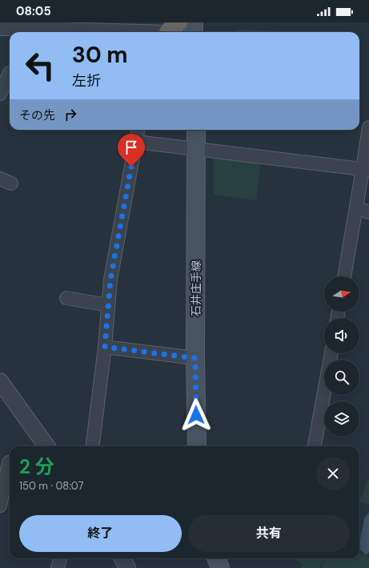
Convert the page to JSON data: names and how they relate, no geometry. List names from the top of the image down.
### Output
{
  "streets": {
    "main road": ["石井庄手線"]
  },
  "north": "right",
  "page": {
    "status": "08:05",
    "turn": ["30 m", "左折"],
    "then": "その先",
    "heading": ["2 分", "150 m · 08:07"],
    "buttons": ["終了", "共有"]
  }
}
